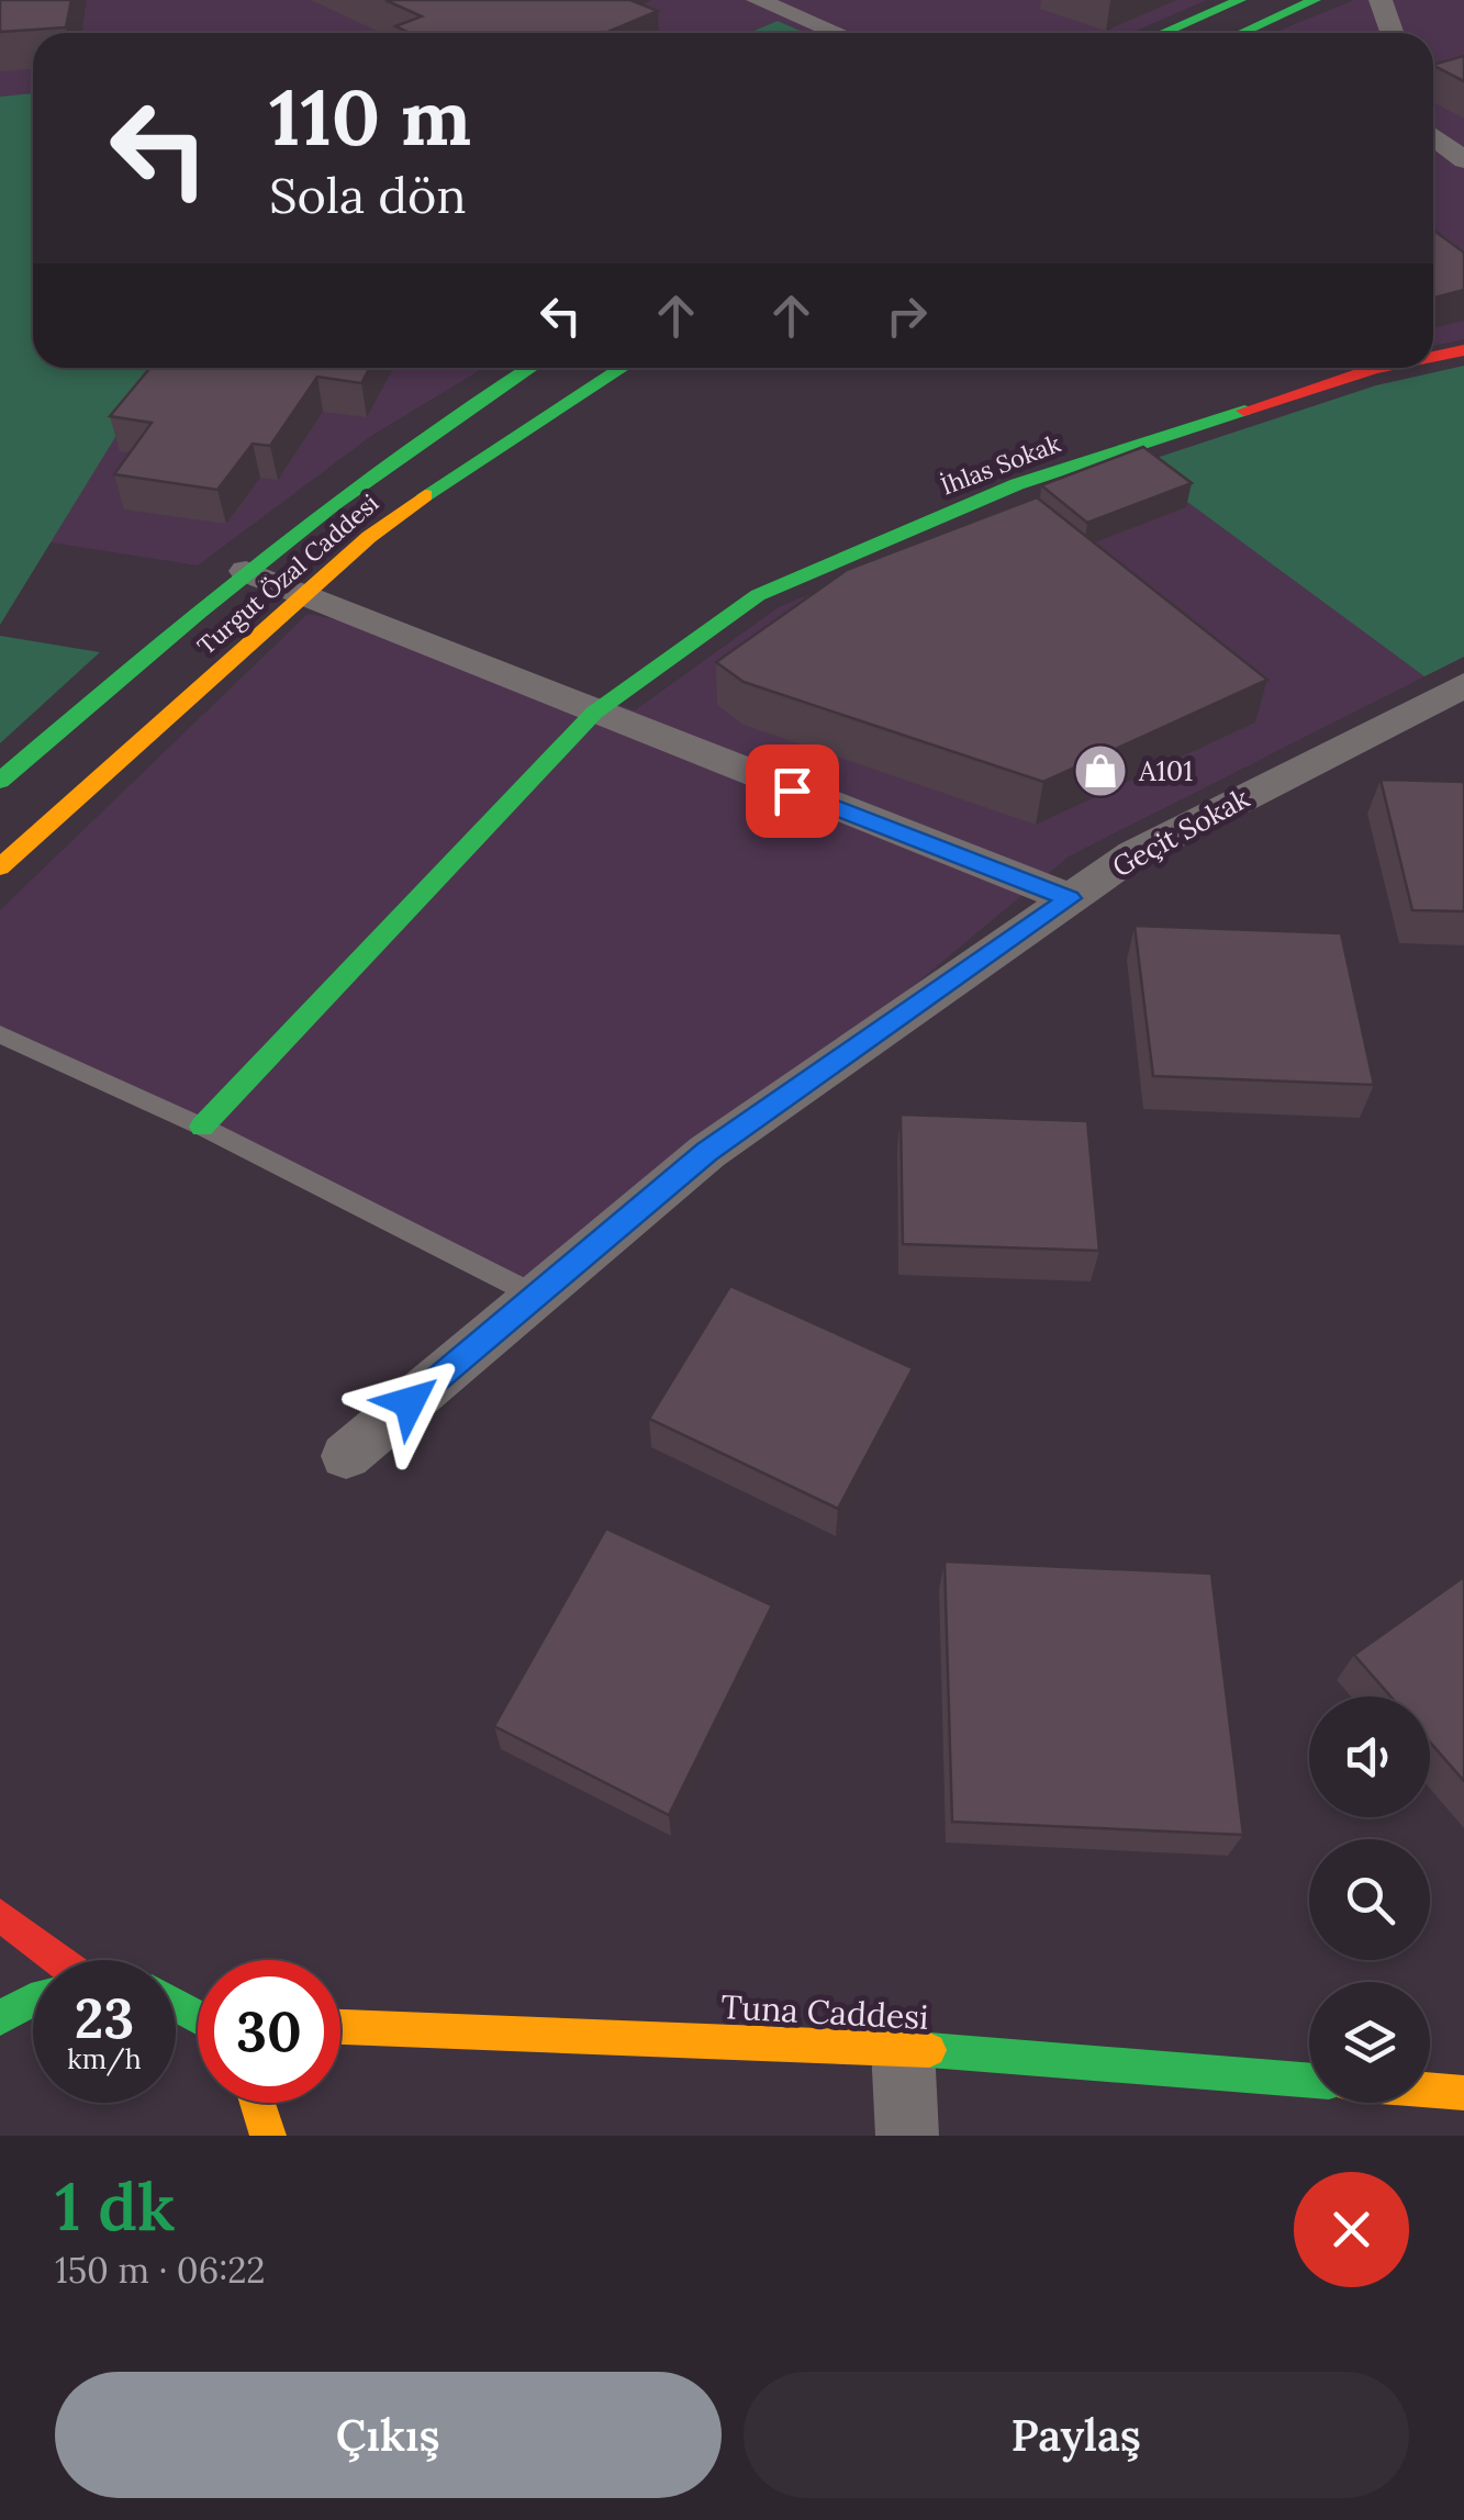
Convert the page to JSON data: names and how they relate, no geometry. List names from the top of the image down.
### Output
{
  "streets": {
    "street": [
      "İhlas Sokak",
      "Turgut Özal Caddesi",
      "Geçit Sokak",
      "Tuna Caddesi"
    ]
  },
  "places": {
    "shop": ["A101"]
  },
  "page": {
    "turn": ["110 m", "Sola dön"],
    "speed": "23 km/h",
    "limit": "30",
    "heading": ["1 dk", "150 m · 06:22"],
    "buttons": ["Çıkış", "Paylaş"]
  }
}
